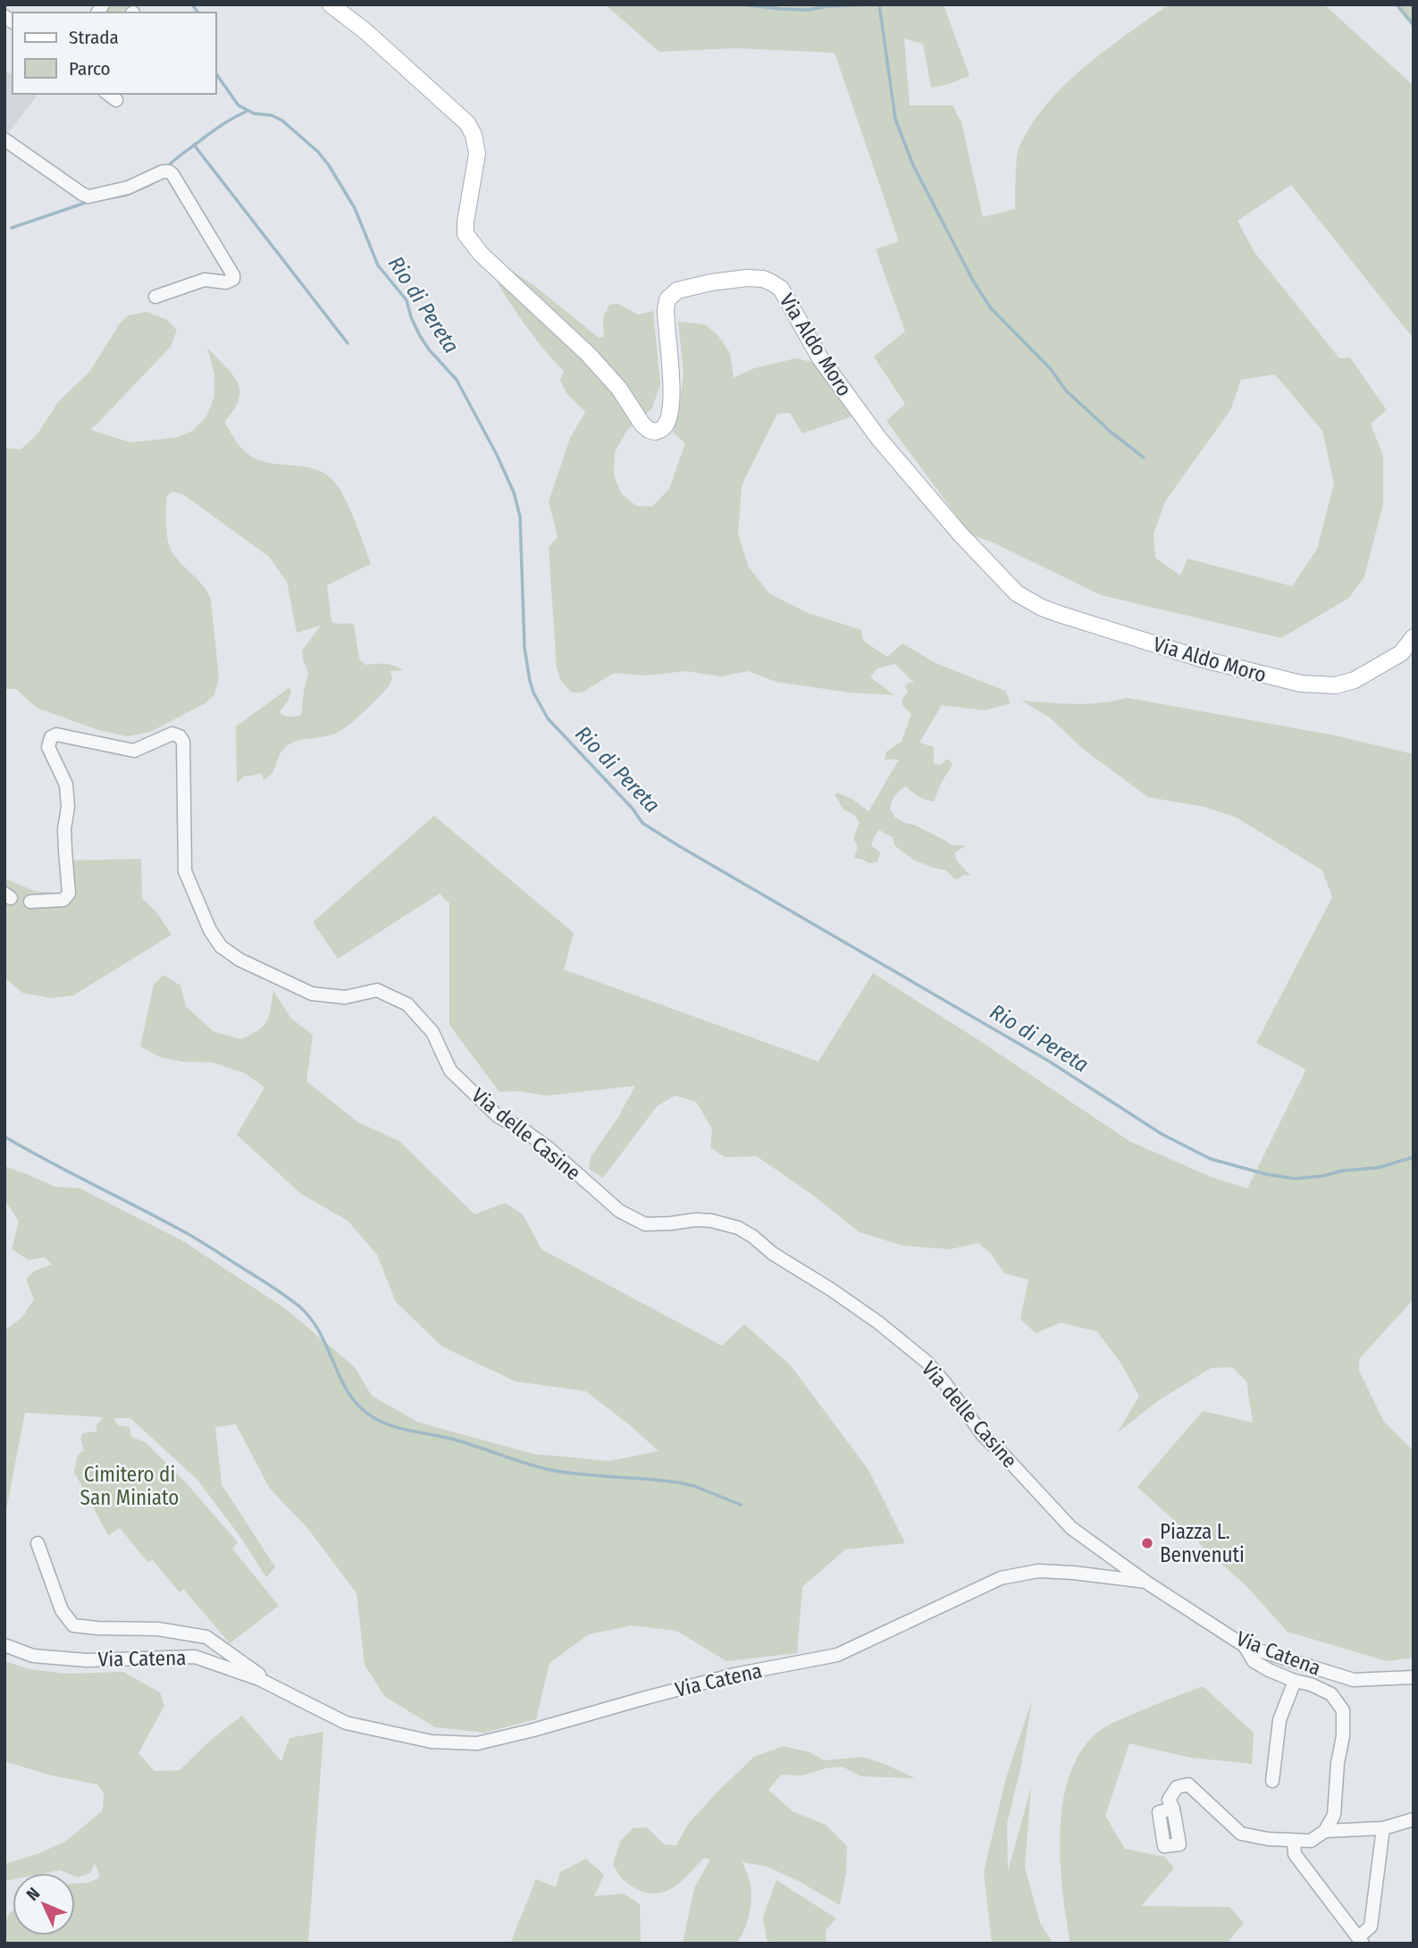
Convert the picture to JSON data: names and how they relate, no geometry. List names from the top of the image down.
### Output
{
  "streets": {
    "main road": ["Via Aldo Moro"],
    "street": ["Via delle Casine", "Via Catena"]
  },
  "crossings": [
    ["Via delle Casine", "Via Catena"]
  ],
  "water": ["Rio di Pereta"],
  "parks": ["Cimitero di San Miniato"],
  "places": ["Piazza L. Benvenuti"],
  "legend": ["Strada", "Parco"],
  "north": "top left"
}
